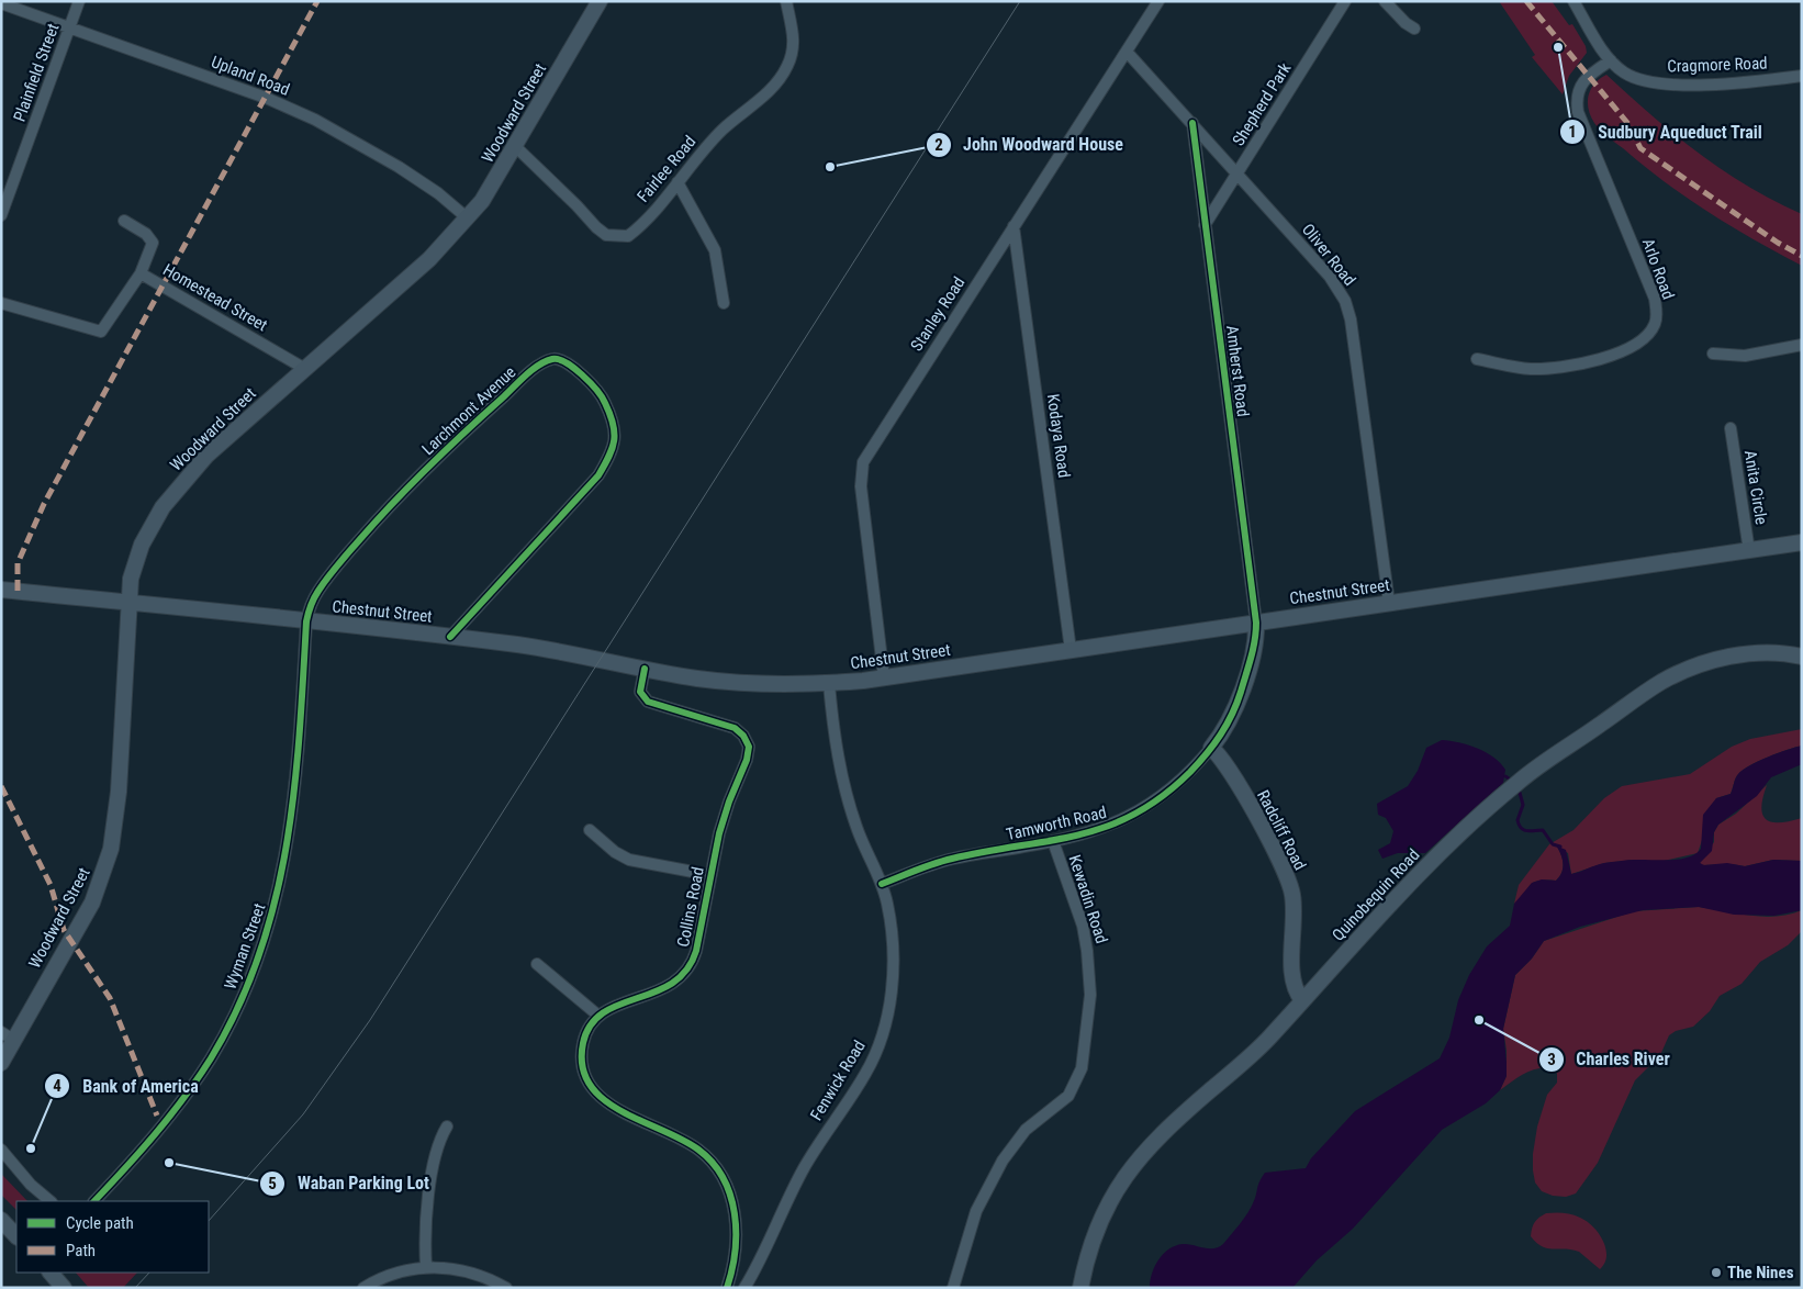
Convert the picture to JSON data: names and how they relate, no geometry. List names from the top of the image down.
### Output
{
  "streets": {
    "main road": [
      "Woodward Street",
      "Chestnut Street",
      "Tamworth Road",
      "Radcliff Road",
      "Quinobequin Road"
    ],
    "street": [
      "Cragmore Road",
      "Plainfield Street",
      "Upland Road",
      "Shepherd Park",
      "Fairlee Road",
      "Oliver Road",
      "Arlo Road",
      "Homestead Street",
      "Stanley Road",
      "Amherst Road",
      "Larchmont Avenue",
      "Kodaya Road",
      "Anita Circle",
      "Kewadin Road",
      "Collins Road",
      "Wyman Street",
      "Fenwick Road"
    ]
  },
  "crossings": [
    ["Cragmore Road", "Arlo Road"],
    ["Plainfield Street", "Upland Road"],
    ["Upland Road", "Woodward Street"],
    ["Shepherd Park", "Oliver Road"],
    ["Shepherd Park", "Amherst Road"],
    ["Woodward Street", "Fairlee Road"],
    ["Woodward Street", "Homestead Street"],
    ["Woodward Street", "Chestnut Street"],
    ["Oliver Road", "Stanley Road"],
    ["Oliver Road", "Amherst Road"],
    ["Oliver Road", "Chestnut Street"],
    ["Stanley Road", "Kodaya Road"],
    ["Stanley Road", "Chestnut Street"],
    ["Amherst Road", "Chestnut Street"],
    ["Amherst Road", "Tamworth Road"],
    ["Larchmont Avenue", "Chestnut Street"],
    ["Larchmont Avenue", "Wyman Street"],
    ["Kodaya Road", "Chestnut Street"],
    ["Anita Circle", "Chestnut Street"],
    ["Chestnut Street", "Tamworth Road"],
    ["Chestnut Street", "Collins Road"],
    ["Chestnut Street", "Wyman Street"],
    ["Chestnut Street", "Fenwick Road"],
    ["Tamworth Road", "Radcliff Road"],
    ["Tamworth Road", "Kewadin Road"],
    ["Tamworth Road", "Fenwick Road"],
    ["Radcliff Road", "Quinobequin Road"]
  ],
  "places": [
    "Sudbury Aqueduct Trail",
    "John Woodward House",
    "Charles River",
    "Bank of America",
    "Waban Parking Lot",
    "The Nines"
  ],
  "legend": ["Cycle path", "Path"]
}
